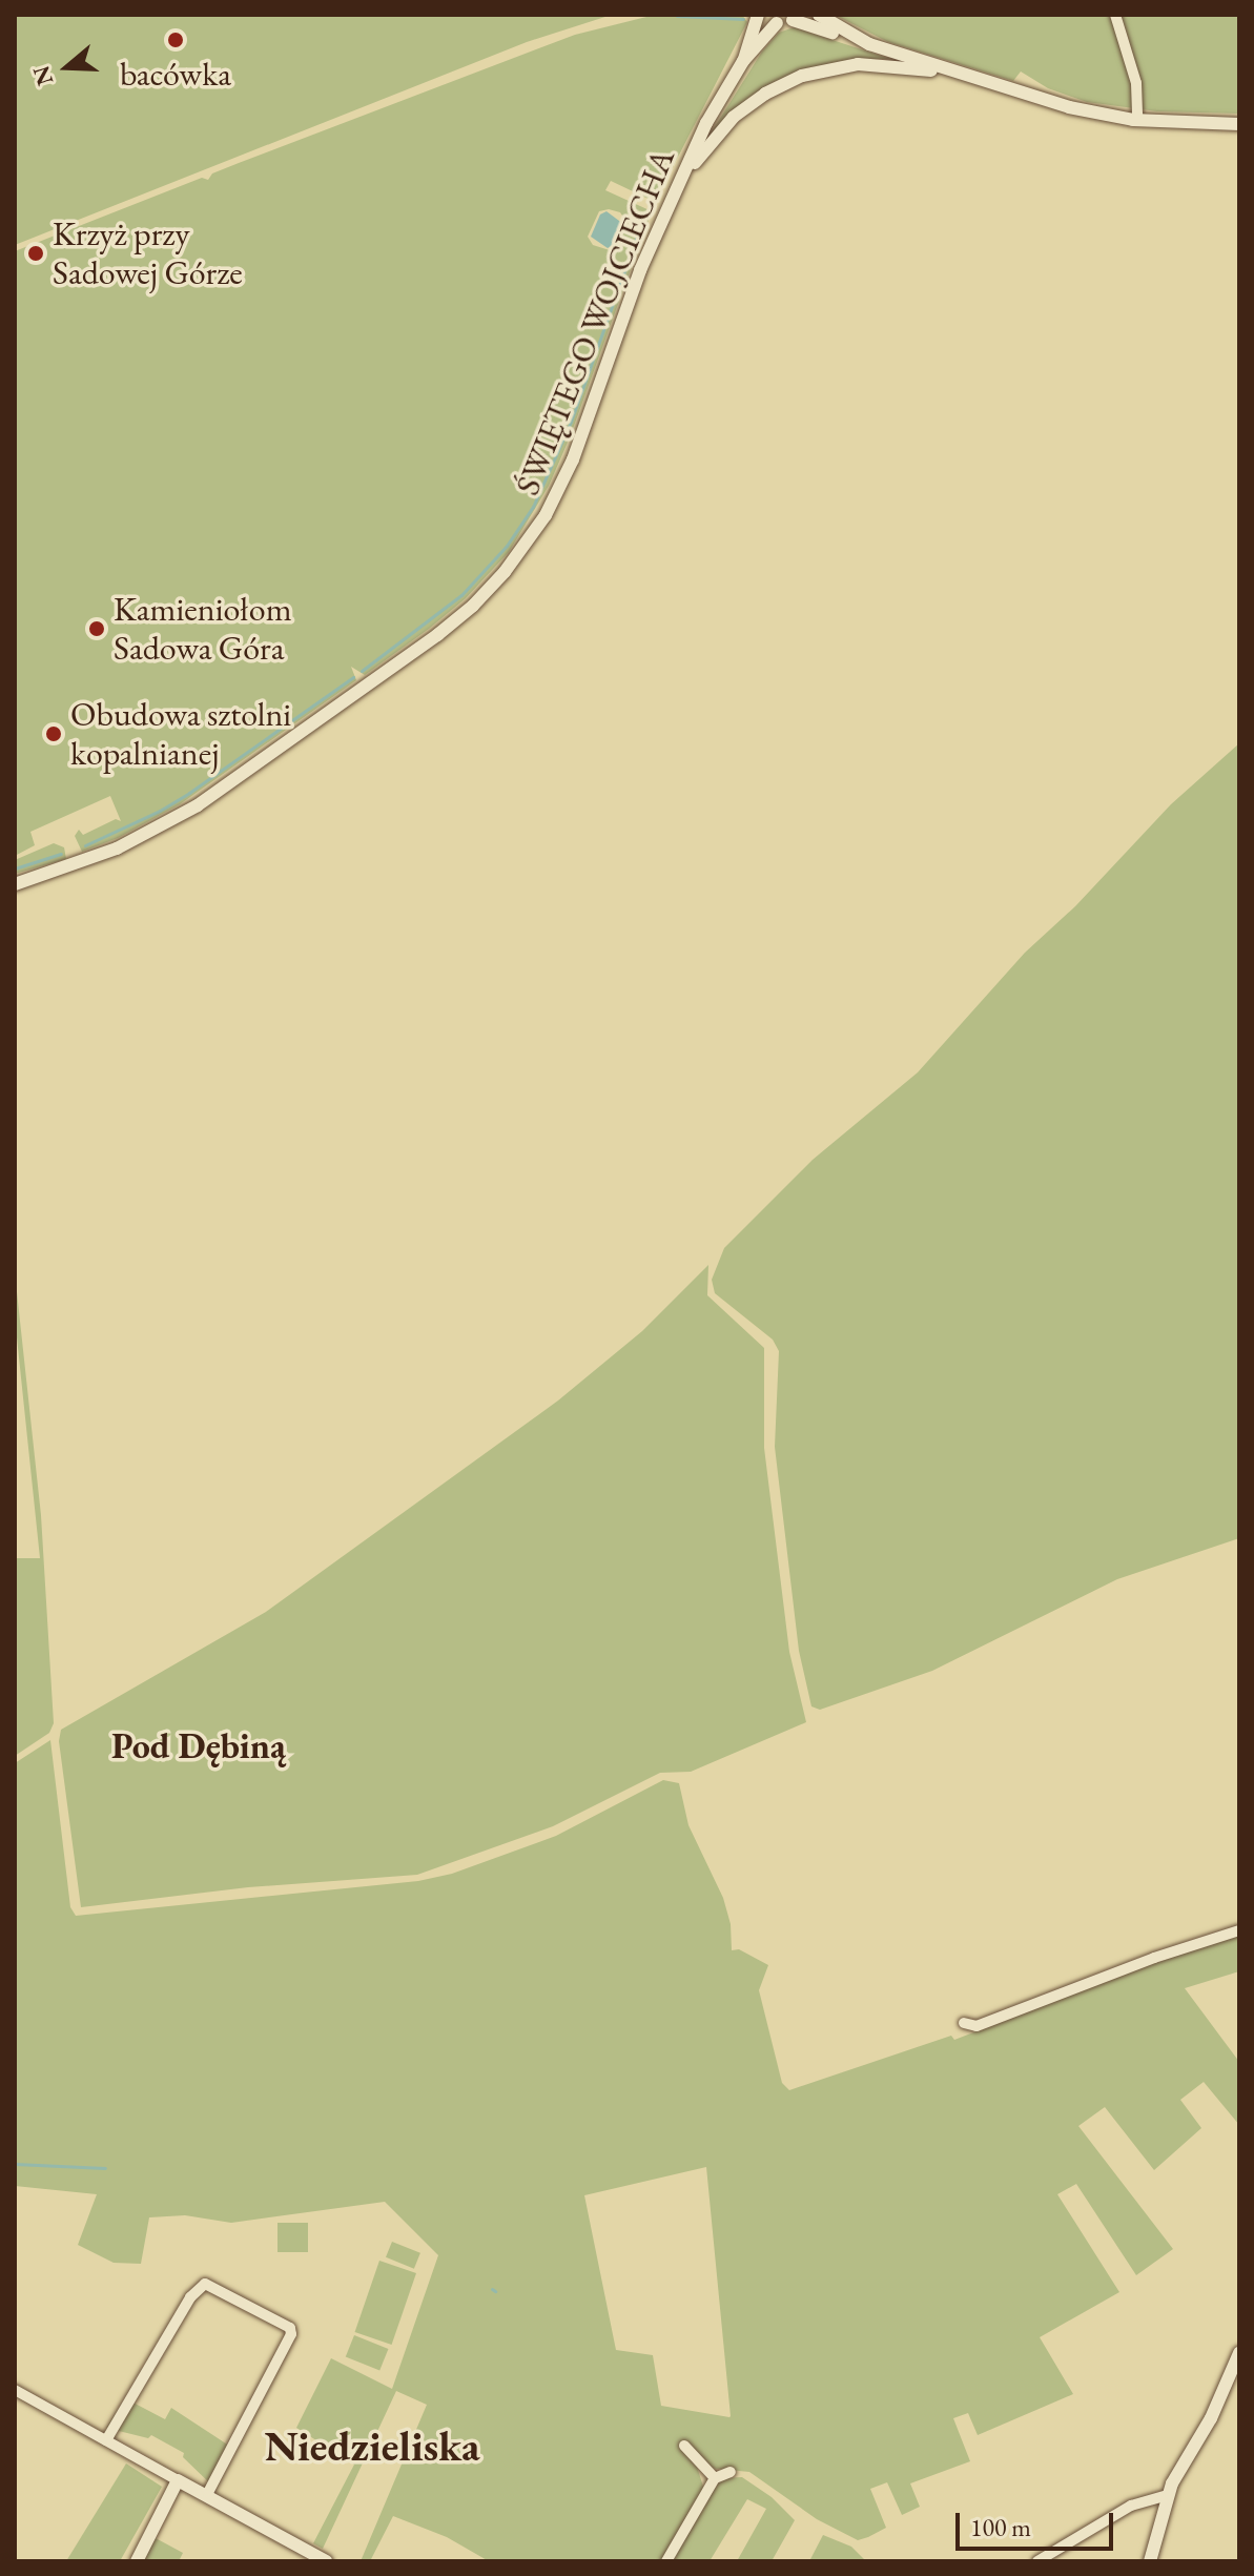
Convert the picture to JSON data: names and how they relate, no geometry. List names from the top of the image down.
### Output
{
  "streets": {
    "street": ["ŚWIĘTEGO WOJCIECHA"]
  },
  "districts": ["Pod Dębiną", "Niedzieliska"],
  "places": [
    "bacówka",
    "Krzyż przy Sadowej Górze",
    "Kamieniołom Sadowa Góra",
    "Obudowa sztolni kopalnianej"
  ],
  "scale_bar": "100 m",
  "north": "left"
}
